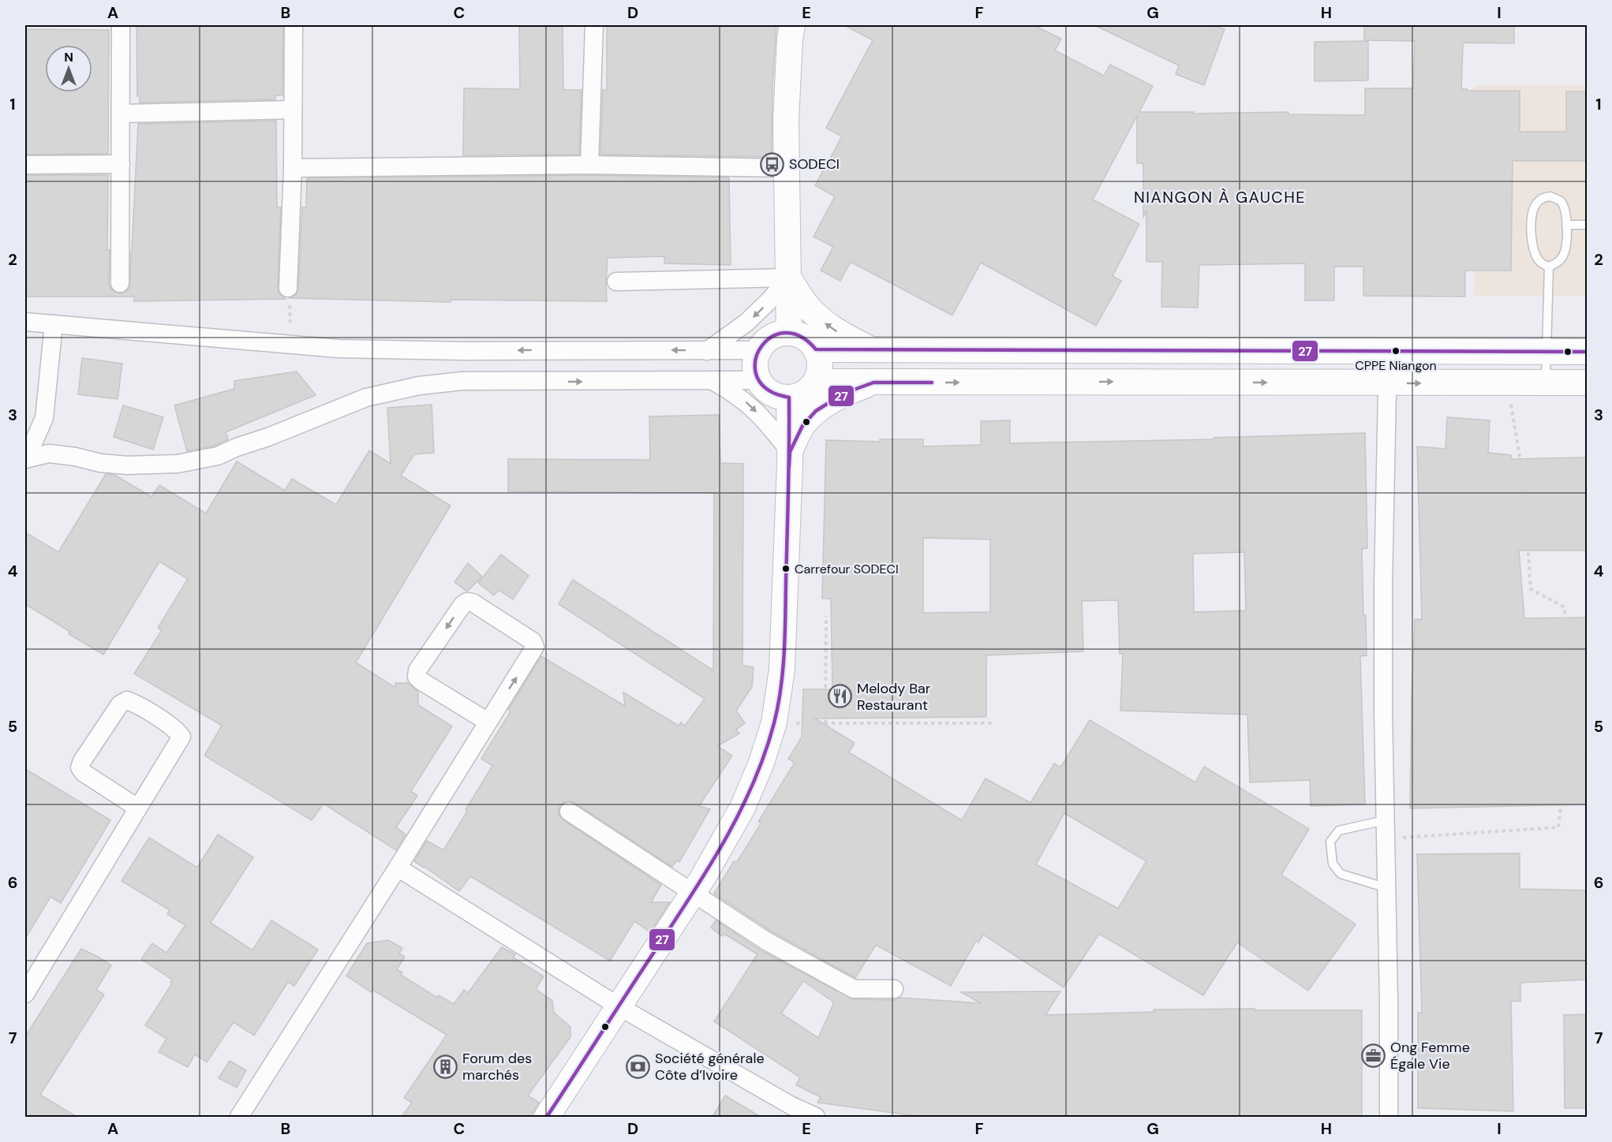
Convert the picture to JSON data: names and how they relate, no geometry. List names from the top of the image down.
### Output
{
  "districts": ["NIANGON À GAUCHE"],
  "places": {
    "bus stop": ["SODECI"],
    "other": ["CPPE Niangon", "Carrefour SODECI"],
    "restaurant": ["Melody Bar Restaurant"],
    "office": ["Ong Femme Égale Vie"],
    "building": ["Forum des marchés"],
    "bank": ["Société générale Côte d’Ivoire"]
  },
  "lines": ["transit line 27"],
  "north": "top",
  "grid": {
    "columns": [
      "A",
      "B",
      "C",
      "D",
      "E",
      "F",
      "G",
      "H",
      "I"
    ],
    "rows": [
      "1",
      "2",
      "3",
      "4",
      "5",
      "6",
      "7"
    ]
  }
}
